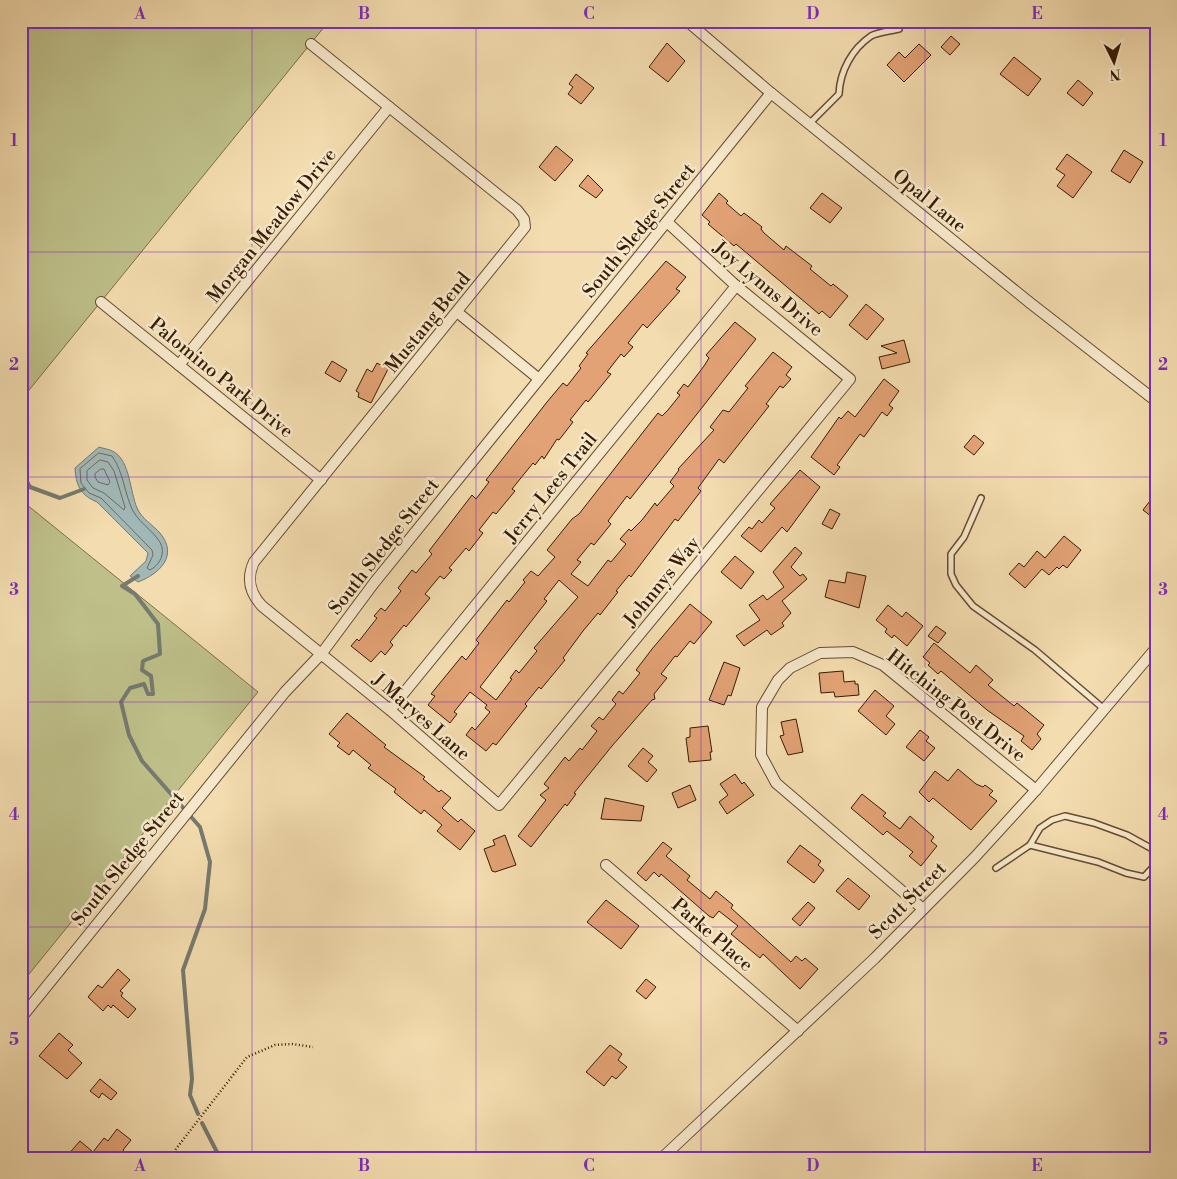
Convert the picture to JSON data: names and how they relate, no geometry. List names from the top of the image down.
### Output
{
  "streets": {
    "street": [
      "Opal Lane",
      "Morgan Meadow Drive",
      "South Sledge Street",
      "Joy Lynns Drive",
      "Mustang Bend",
      "Palomino Park Drive",
      "Jerry Lees Trail",
      "Johnnys Way",
      "Hitching Post Drive",
      "J Maryes Lane",
      "Scott Street",
      "Parke Place"
    ]
  },
  "crossings": [
    ["Opal Lane", "South Sledge Street"],
    ["Morgan Meadow Drive", "Mustang Bend"],
    ["Morgan Meadow Drive", "Palomino Park Drive"],
    ["South Sledge Street", "Joy Lynns Drive"],
    ["South Sledge Street", "Mustang Bend"],
    ["South Sledge Street", "J Maryes Lane"],
    ["Joy Lynns Drive", "Jerry Lees Trail"],
    ["Joy Lynns Drive", "Johnnys Way"],
    ["Mustang Bend", "Palomino Park Drive"],
    ["Mustang Bend", "J Maryes Lane"],
    ["Jerry Lees Trail", "J Maryes Lane"],
    ["Johnnys Way", "J Maryes Lane"],
    ["Hitching Post Drive", "Scott Street"],
    ["Scott Street", "Parke Place"]
  ],
  "north": "bottom",
  "grid": {
    "columns": [
      "A",
      "B",
      "C",
      "D",
      "E"
    ],
    "rows": [
      "1",
      "2",
      "3",
      "4",
      "5"
    ]
  }
}
